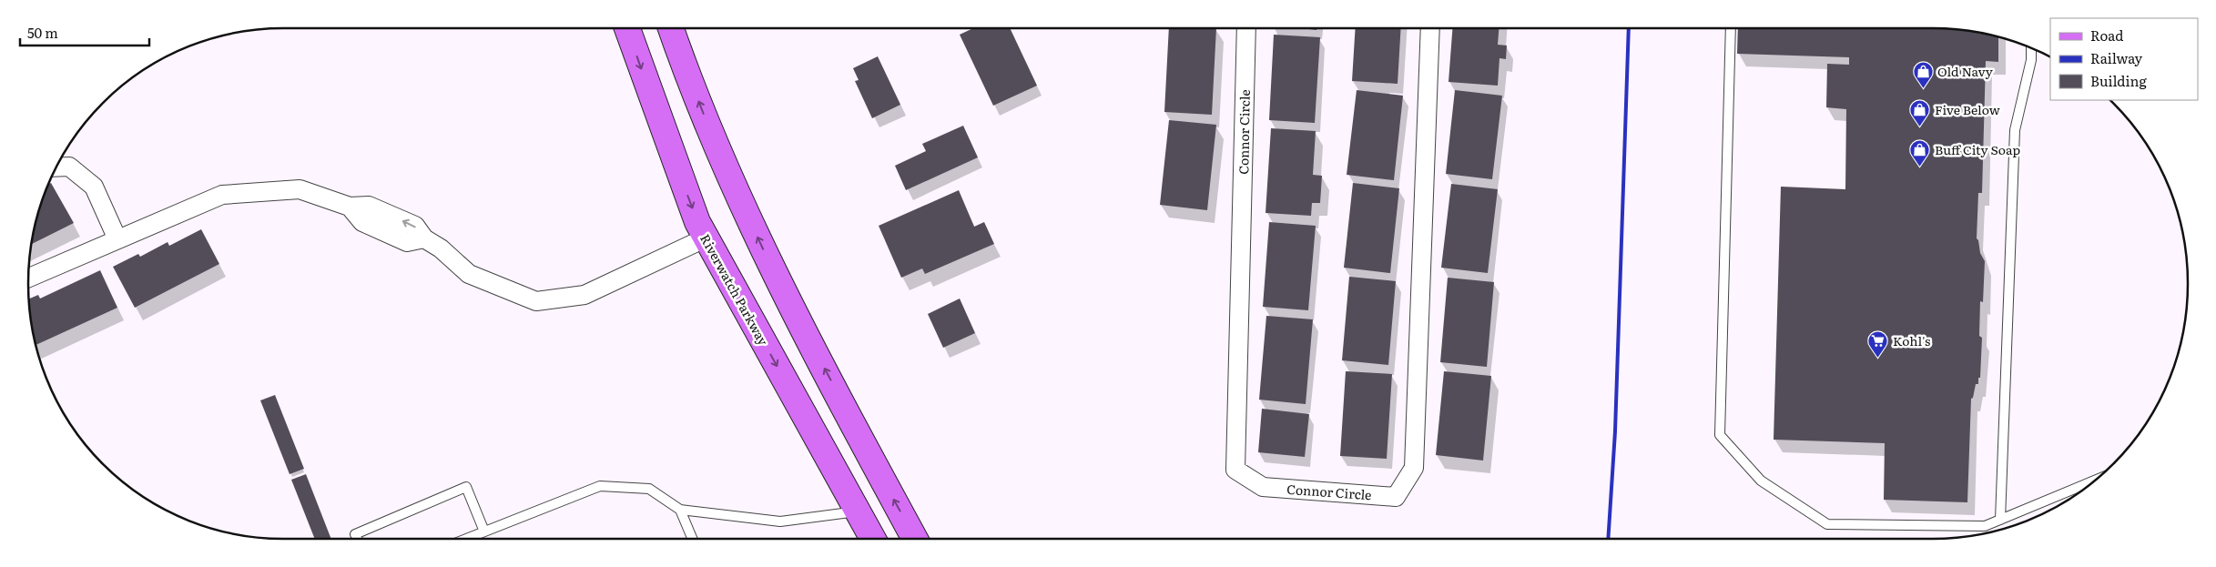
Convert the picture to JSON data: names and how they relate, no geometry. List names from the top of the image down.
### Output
{
  "streets": {
    "main road": ["Riverwatch Parkway"],
    "street": ["Connor Circle"]
  },
  "places": {
    "shop": ["Old Navy", "Five Below", "Buff City Soap"],
    "supermarket": ["Kohl's"]
  },
  "legend": ["Road", "Railway", "Building"],
  "scale_bar": "50 m"
}
